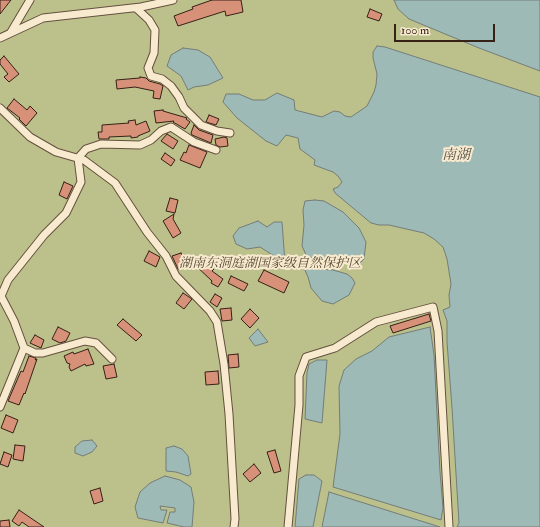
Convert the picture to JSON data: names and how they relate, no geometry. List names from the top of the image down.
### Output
{
  "water": ["南湖"],
  "parks": ["湖南东洞庭湖国家级自然保护区"],
  "scale_bar": "100 m"
}
